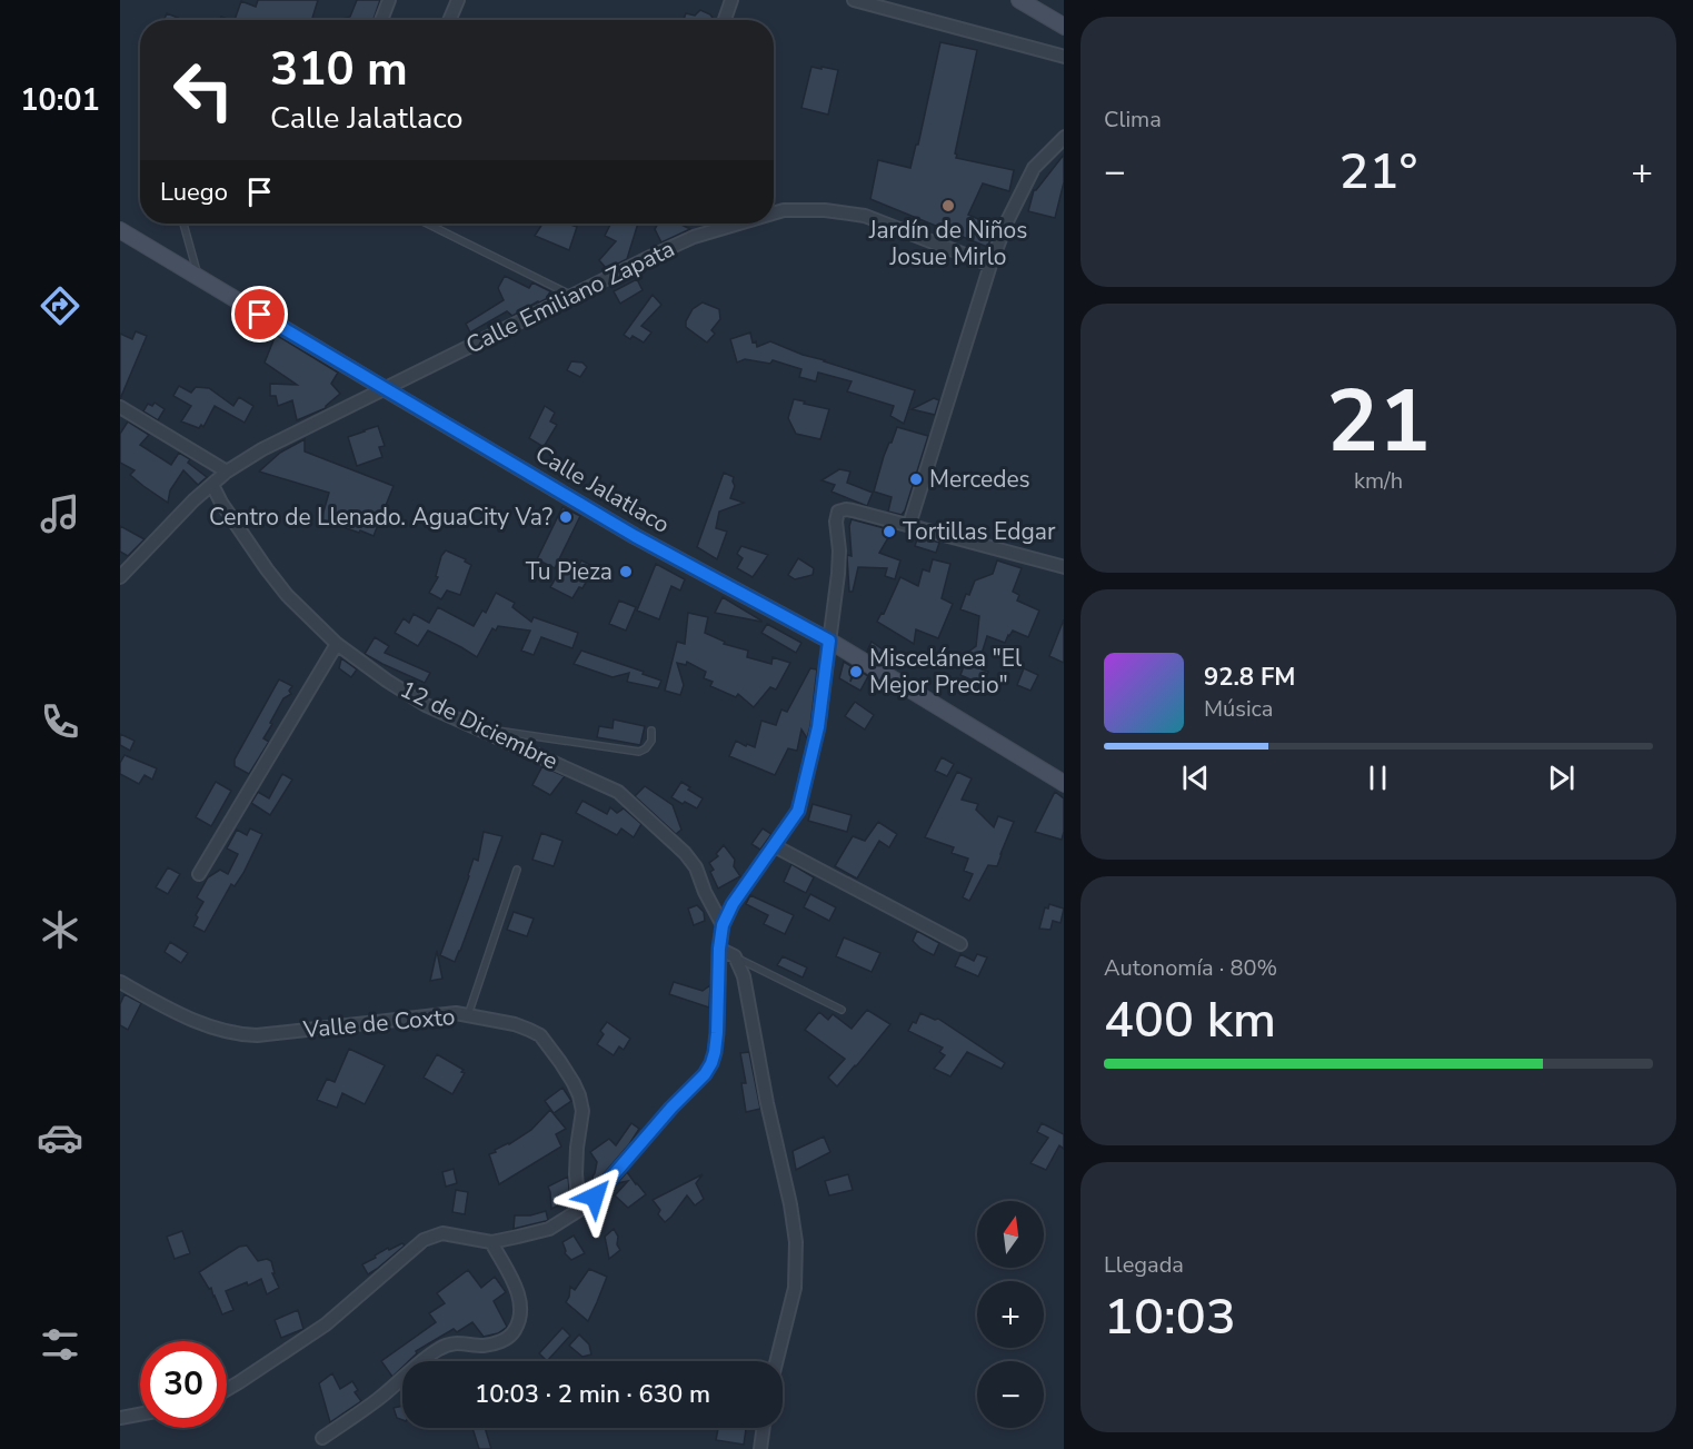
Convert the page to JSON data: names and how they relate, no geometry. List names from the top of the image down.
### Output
{
  "streets": {
    "main road": ["Calle Jalatlaco"],
    "street": ["Calle Emiliano Zapata", "12 de Diciembre", "Valle de Coxto"]
  },
  "crossings": [
    ["Calle Emiliano Zapata", "Calle Jalatlaco"],
    ["Calle Emiliano Zapata", "12 de Diciembre"]
  ],
  "places": [
    "Jardín de Niños Josue Mirlo",
    "Mercedes",
    "Centro de Llenado. AguaCity Va?",
    "Tortillas Edgar",
    "Tu Pieza",
    "Miscelánea \"El Mejor Precio\""
  ],
  "north": "top",
  "page": {
    "tabs": "10:01",
    "tile": [
      "Clima",
      ["21", "km/h"],
      ["Autonomía · 80%", "400 km"],
      ["Llegada", "10:03"]
    ],
    "turn": ["310 m", "Calle Jalatlaco"],
    "heat": ["−", "21°", "+"],
    "then": "Luego",
    "song": ["92.8 FM", "Música"],
    "map_buttons": ["+", "−"],
    "limit": "30",
    "trip": "10:03 · 2 min · 630 m"
  }
}
